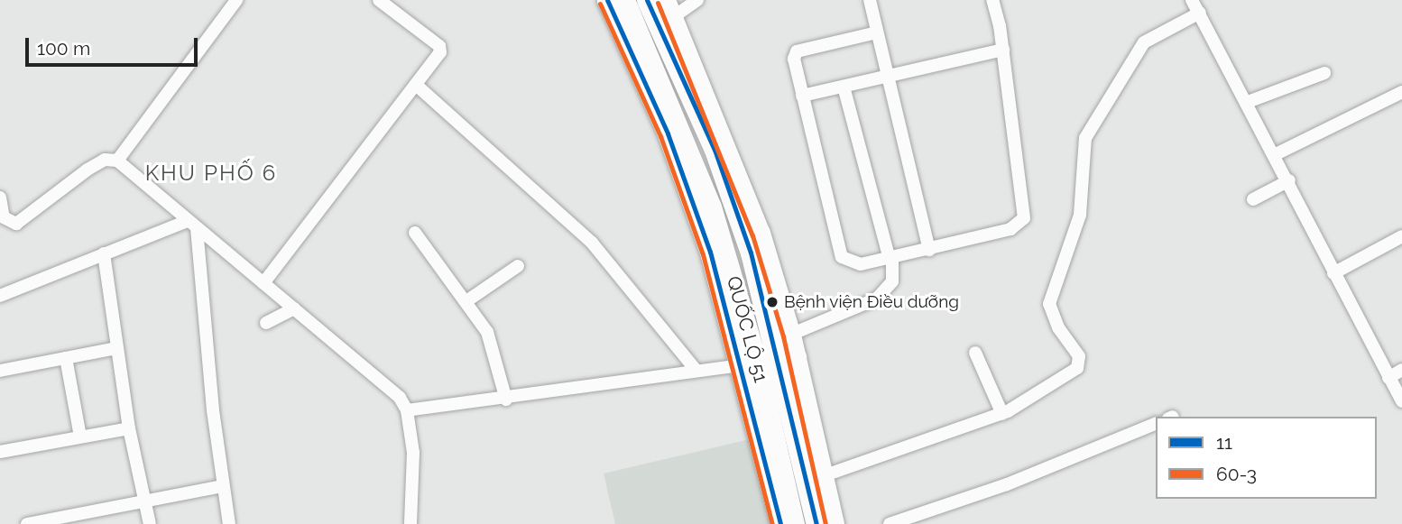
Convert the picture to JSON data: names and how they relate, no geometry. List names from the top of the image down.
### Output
{
  "streets": {
    "main road": ["QUỐC LỘ 51"]
  },
  "districts": ["KHU PHỐ 6"],
  "places": ["Bệnh viện Điều dưỡng"],
  "lines": ["transit line 11", "transit line 60-3"],
  "legend": ["11", "60-3"],
  "scale_bar": "100 m"
}
